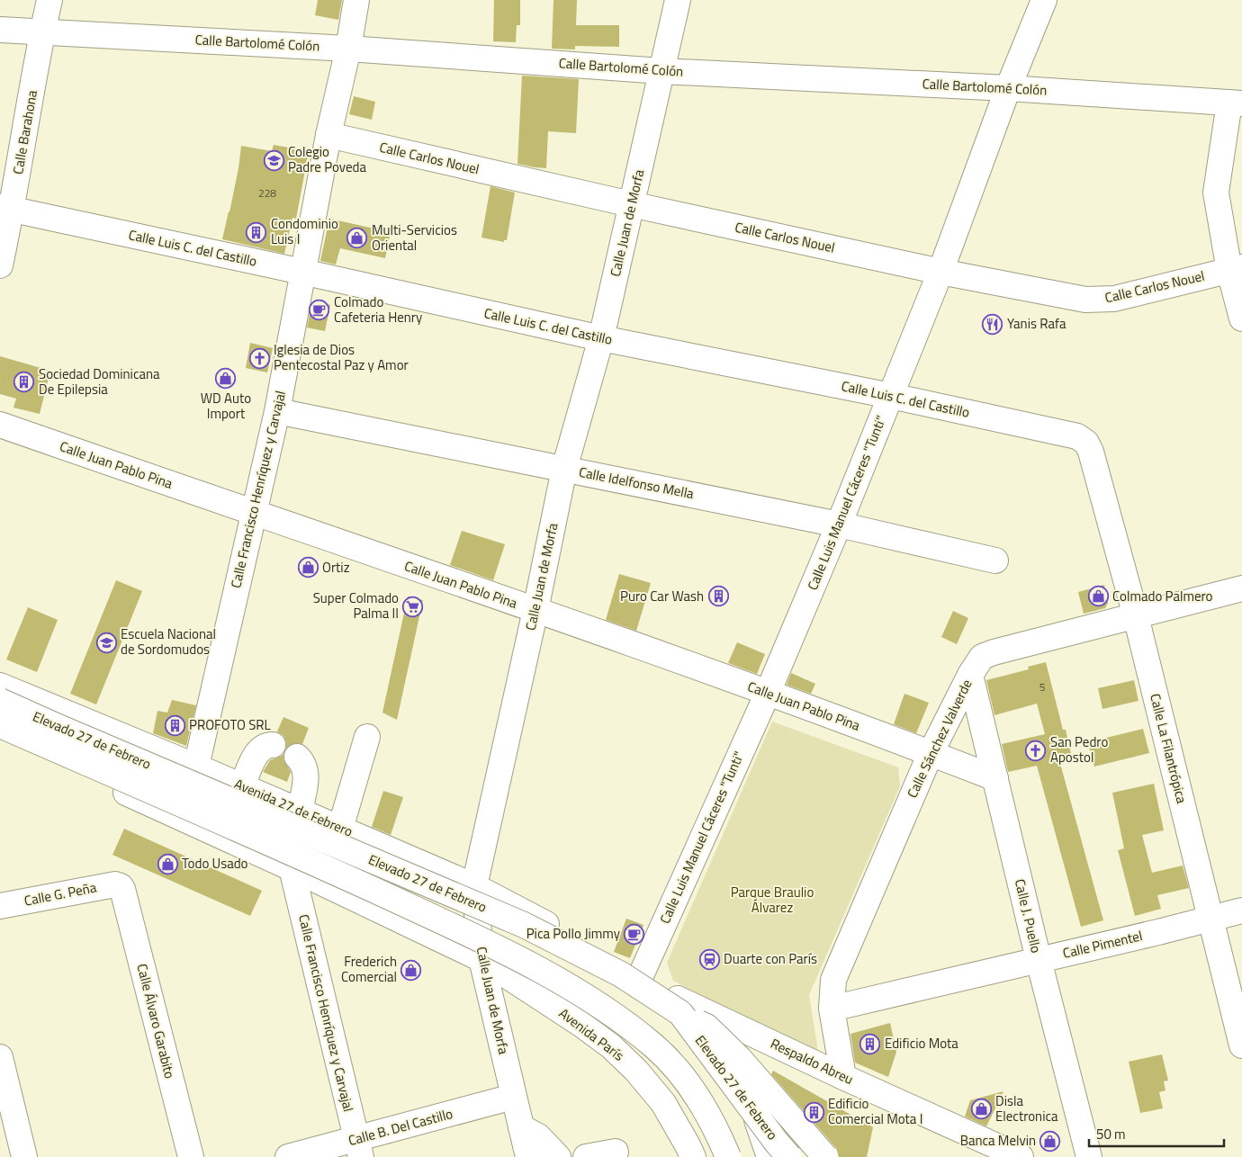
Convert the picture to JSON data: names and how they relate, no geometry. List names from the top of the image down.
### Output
{
  "streets": {
    "main road": [
      "Calle Bartolomé Colón",
      "Calle Barahona",
      "Calle Carlos Nouel",
      "Calle Juan de Morfa",
      "Calle Luis C. del Castillo",
      "Calle Juan Pablo Pina",
      "Calle Idelfonso Mella",
      "Calle Francisco Henríquez y Carvajal",
      "Calle Luis Manuel Cáceres \"Tunti\"",
      "Calle Sánchez Valverde",
      "Elevado 27 de Febrero",
      "Calle La Filantrópica",
      "Avenida 27 de Febrero",
      "Calle G. Peña",
      "Calle J. Puello",
      "Calle Pimentel",
      "Calle Álvaro Garabito",
      "Avenida París",
      "Respaldo Abreu",
      "Calle B. Del Castillo"
    ]
  },
  "crossings": [
    ["Calle Bartolomé Colón", "Calle Barahona"],
    ["Calle Bartolomé Colón", "Calle Juan de Morfa"],
    ["Calle Bartolomé Colón", "Calle Francisco Henríquez y Carvajal"],
    ["Calle Bartolomé Colón", "Calle Luis Manuel Cáceres \"Tunti\""],
    ["Calle Barahona", "Calle Luis C. del Castillo"],
    ["Calle Carlos Nouel", "Calle Juan de Morfa"],
    ["Calle Carlos Nouel", "Calle Francisco Henríquez y Carvajal"],
    ["Calle Carlos Nouel", "Calle Luis Manuel Cáceres \"Tunti\""],
    ["Calle Juan de Morfa", "Calle Luis C. del Castillo"],
    ["Calle Juan de Morfa", "Calle Juan Pablo Pina"],
    ["Calle Juan de Morfa", "Calle Idelfonso Mella"],
    ["Calle Juan de Morfa", "Avenida 27 de Febrero"],
    ["Calle Juan de Morfa", "Avenida París"],
    ["Calle Juan de Morfa", "Calle B. Del Castillo"],
    ["Calle Luis C. del Castillo", "Calle Francisco Henríquez y Carvajal"],
    ["Calle Luis C. del Castillo", "Calle Luis Manuel Cáceres \"Tunti\""],
    ["Calle Luis C. del Castillo", "Calle La Filantrópica"],
    ["Calle Juan Pablo Pina", "Calle Francisco Henríquez y Carvajal"],
    ["Calle Juan Pablo Pina", "Calle Luis Manuel Cáceres \"Tunti\""],
    ["Calle Juan Pablo Pina", "Calle Sánchez Valverde"],
    ["Calle Juan Pablo Pina", "Calle J. Puello"],
    ["Calle Idelfonso Mella", "Calle Francisco Henríquez y Carvajal"],
    ["Calle Idelfonso Mella", "Calle Luis Manuel Cáceres \"Tunti\""],
    ["Calle Francisco Henríquez y Carvajal", "Avenida 27 de Febrero"],
    ["Calle Francisco Henríquez y Carvajal", "Calle B. Del Castillo"],
    ["Calle Luis Manuel Cáceres \"Tunti\"", "Avenida 27 de Febrero"],
    ["Calle Sánchez Valverde", "Calle La Filantrópica"],
    ["Calle Sánchez Valverde", "Calle J. Puello"],
    ["Calle Sánchez Valverde", "Calle Pimentel"],
    ["Calle Sánchez Valverde", "Respaldo Abreu"],
    ["Elevado 27 de Febrero", "Avenida 27 de Febrero"],
    ["Elevado 27 de Febrero", "Respaldo Abreu"],
    ["Calle La Filantrópica", "Calle Pimentel"],
    ["Avenida 27 de Febrero", "Respaldo Abreu"],
    ["Calle G. Peña", "Calle Álvaro Garabito"],
    ["Calle J. Puello", "Calle Pimentel"]
  ],
  "parks": ["Parque Braulio Álvarez"],
  "places": {
    "school or university": ["Colegio Padre Poveda", "Escuela Nacional de Sordomudos"],
    "building": [
      "Condominio Luis I",
      "Sociedad Dominicana De Epilepsia",
      "Puro Car Wash",
      "PROFOTO SRL",
      "Edificio Mota",
      "Edificio Comercial Mota I"
    ],
    "shop": [
      "Multi-Servicios Oriental",
      "WD Auto Import",
      "Ortiz",
      "Colmado Palmero",
      "Todo Usado",
      "Frederich Comercial",
      "Disla Electronica",
      "Banca Melvin"
    ],
    "cafe": ["Colmado Cafeteria Henry", "Pica Pollo Jimmy"],
    "restaurant": ["Yanis Rafa"],
    "church": ["Iglesia de Dios Pentecostal Paz y Amor", "San Pedro Apostol"],
    "supermarket": ["Super Colmado Palma II"],
    "station": ["Duarte con París"]
  },
  "house_numbers": ["228", "5"],
  "scale_bar": "50 m"
}
